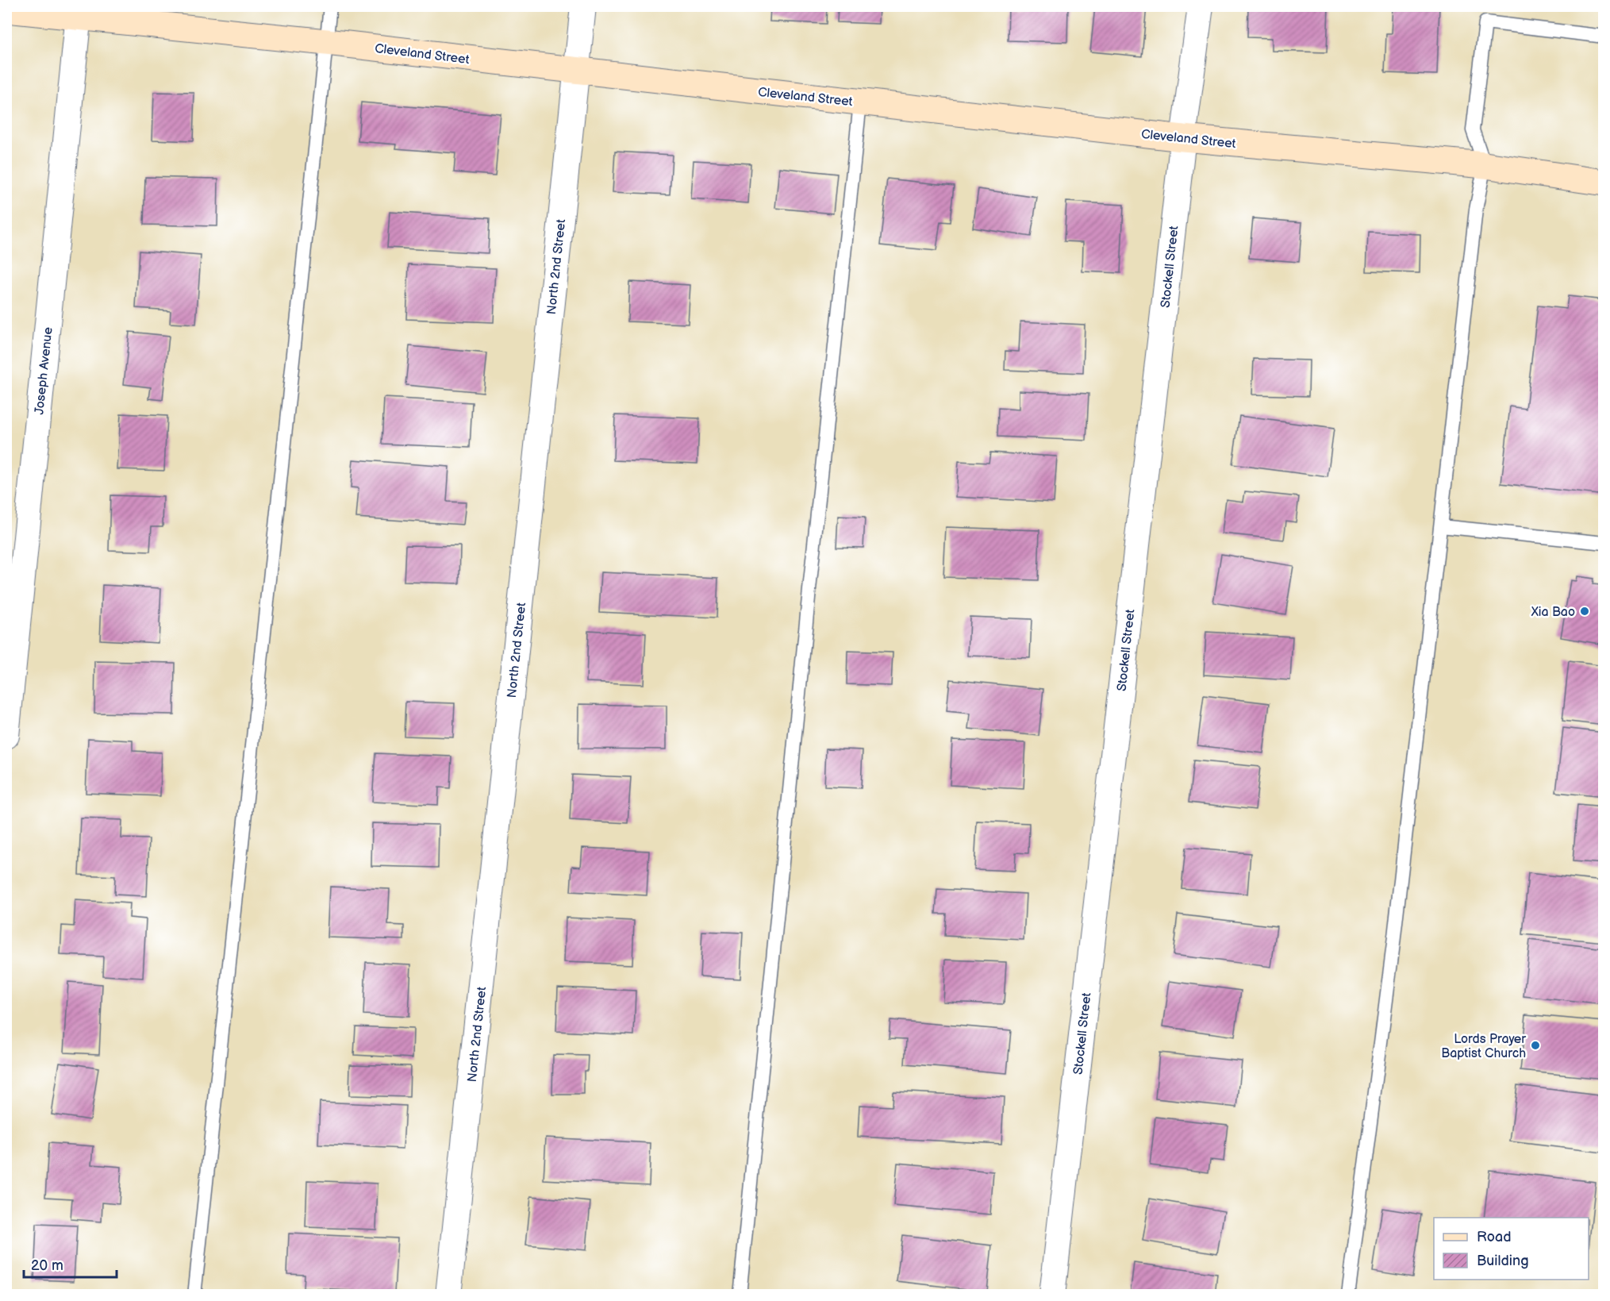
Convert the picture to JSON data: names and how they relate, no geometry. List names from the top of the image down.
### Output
{
  "streets": {
    "main road": ["Cleveland Street"],
    "street": ["North 2nd Street", "Stockell Street", "Joseph Avenue"]
  },
  "crossings": [
    ["Cleveland Street", "North 2nd Street"],
    ["Cleveland Street", "Stockell Street"],
    ["Cleveland Street", "Joseph Avenue"]
  ],
  "places": ["Xia Bao", "Lords Prayer Baptist Church"],
  "legend": ["Road", "Building"],
  "scale_bar": "20 m"
}
